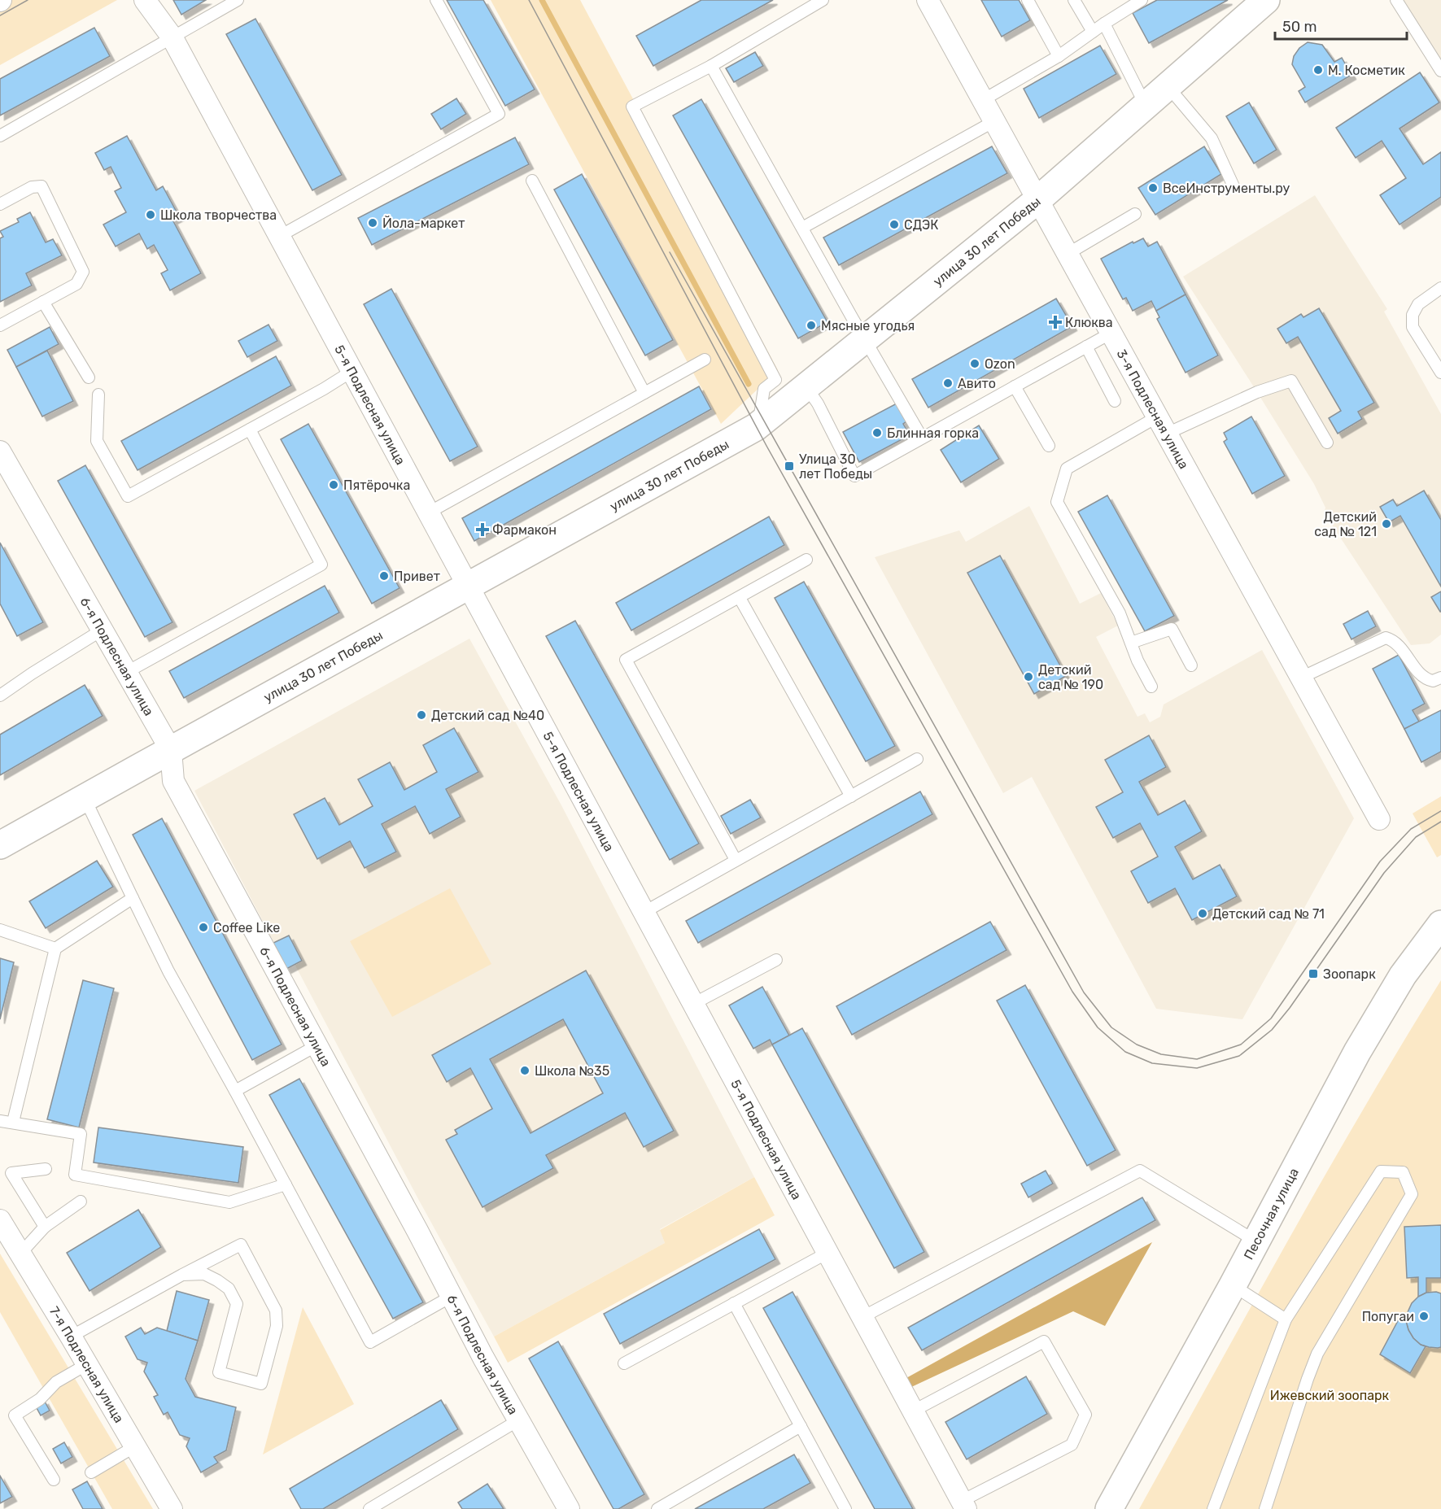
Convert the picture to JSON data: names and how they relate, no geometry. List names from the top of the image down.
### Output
{
  "streets": {
    "main road": ["улица 30 лет Победы", "Песочная улица"],
    "street": [
      "5-я Подлесная улица",
      "3-я Подлесная улица",
      "6-я Подлесная улица",
      "7-я Подлесная улица"
    ]
  },
  "crossings": [
    ["улица 30 лет Победы", "5-я Подлесная улица"],
    ["улица 30 лет Победы", "3-я Подлесная улица"],
    ["улица 30 лет Победы", "6-я Подлесная улица"]
  ],
  "parks": ["Ижевский зоопарк"],
  "places": {
    "other": [
      "М. Косметик",
      "ВсеИнструменты.ру",
      "Школа творчества",
      "Йола-маркет",
      "СДЭК",
      "Мясные угодья",
      "Ozon",
      "Авито",
      "Блинная горка",
      "Пятёрочка",
      "Детский сад № 121",
      "Привет",
      "Детский сад № 190",
      "Детский сад №40",
      "Детский сад № 71",
      "Coffee Like",
      "Школа №35",
      "Попугаи"
    ],
    "health": ["Клюква", "Фармакон"],
    "transit": ["Улица 30 лет Победы", "Зоопарк"]
  },
  "scale_bar": "50 m"
}
